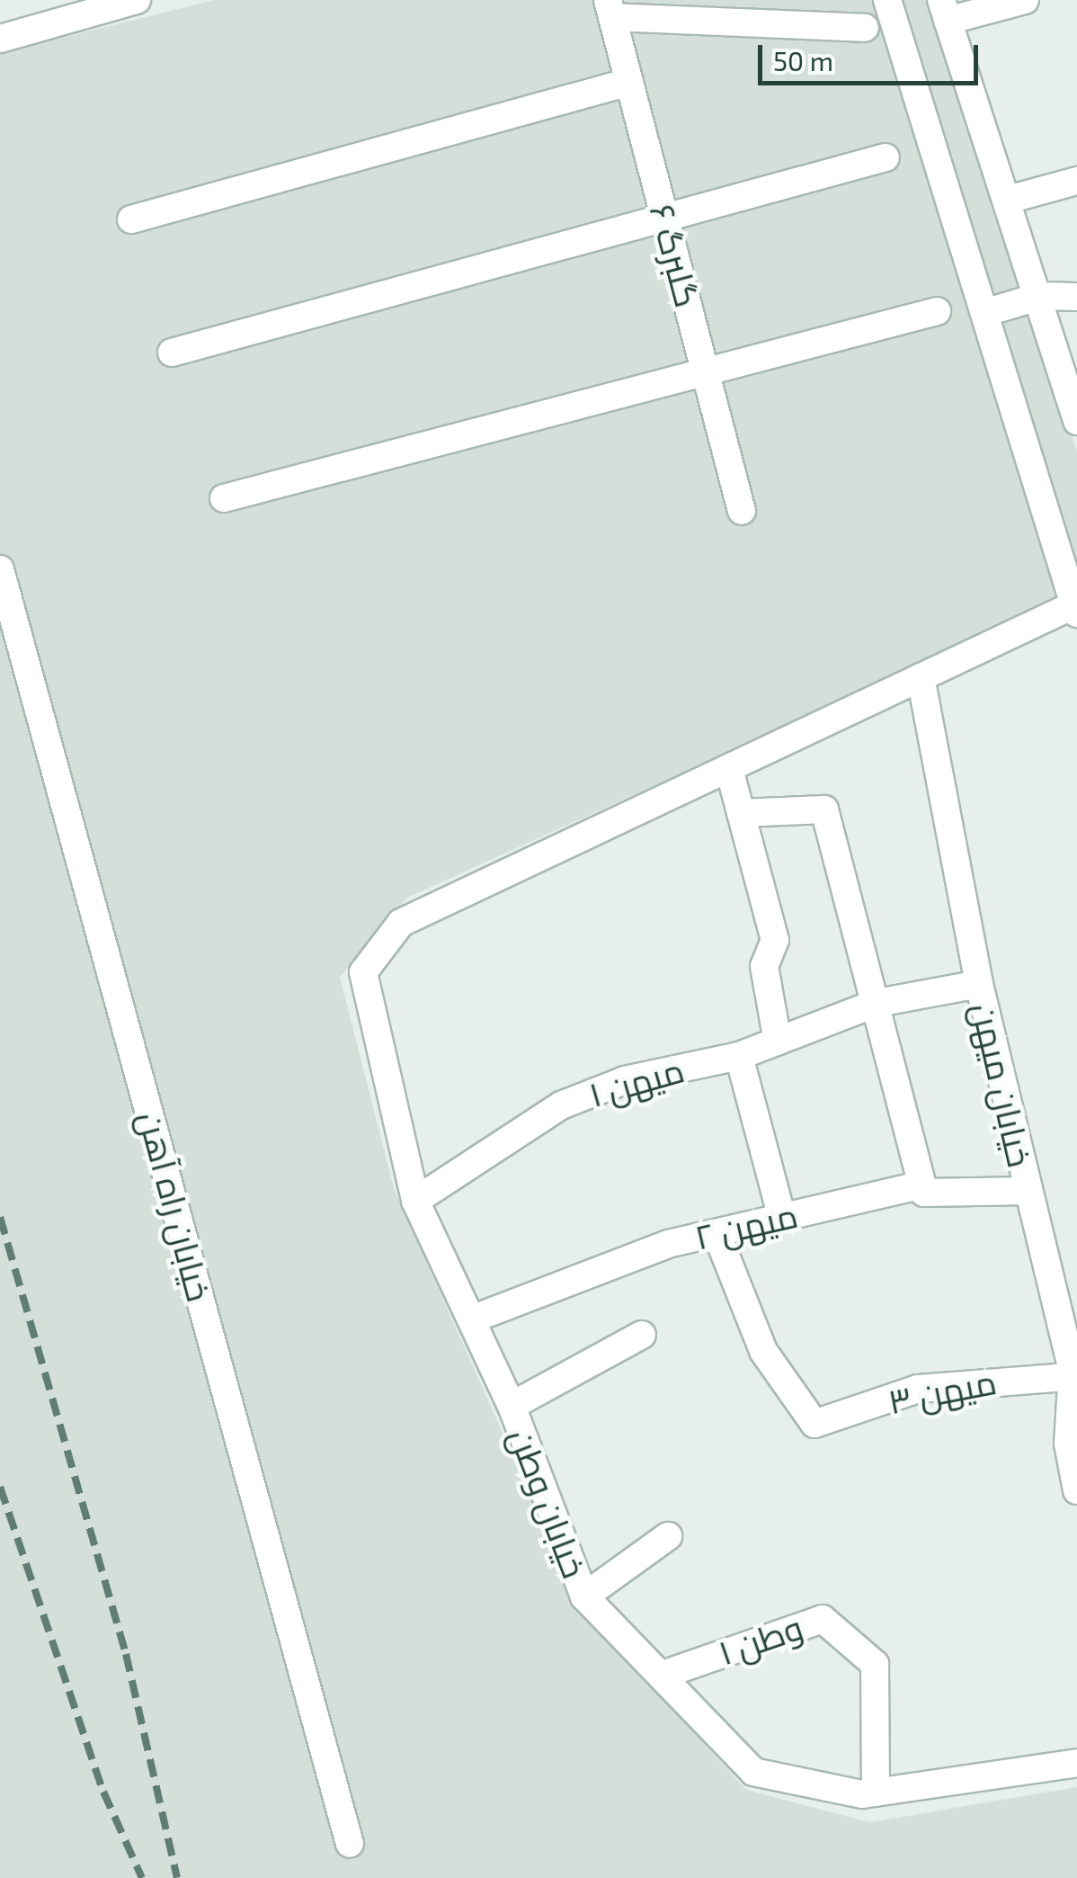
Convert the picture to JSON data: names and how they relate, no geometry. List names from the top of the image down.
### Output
{
  "streets": {
    "street": [
      "گلبرگ ۶",
      "میهن ۱",
      "خیابان میهن",
      "خیابان راه آهن",
      "میهن ۲",
      "میهن ۳",
      "خیابان وطن",
      "وطن ۱"
    ]
  },
  "crossings": [
    ["میهن ۱", "خیابان میهن"],
    ["میهن ۱", "خیابان وطن"],
    ["خیابان میهن", "میهن ۲"],
    ["خیابان میهن", "میهن ۳"],
    ["میهن ۲", "میهن ۳"],
    ["میهن ۲", "خیابان وطن"],
    ["خیابان وطن", "وطن ۱"]
  ],
  "scale_bar": "50 m"
}
